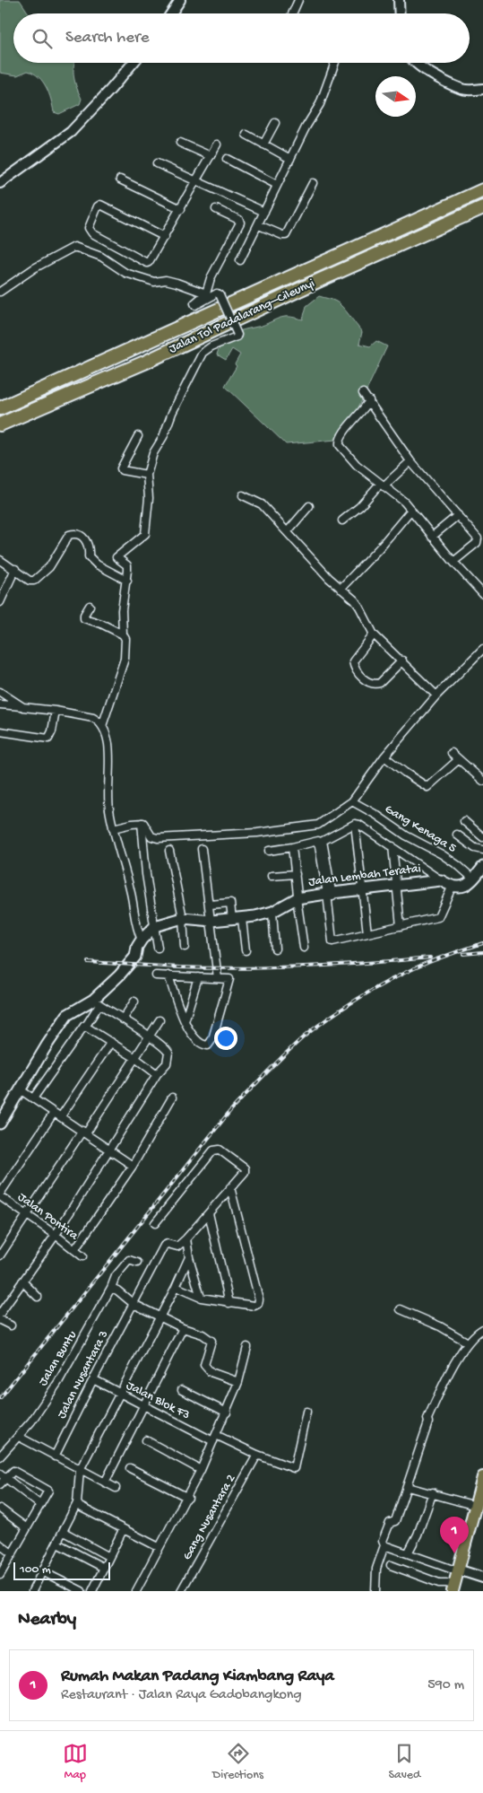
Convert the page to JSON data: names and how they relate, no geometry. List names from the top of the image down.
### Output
{
  "streets": {
    "highway": ["Jalan Tol Padalarang–Cileunyi"],
    "main road": ["Jalan Lembah Teratai"],
    "street": [
      "Gang Kenaga 5",
      "Jalan Pontira",
      "Jalan Buntu",
      "Jalan Nusantara 3",
      "Jalan Blok F3",
      "Gang Nusantara 2"
    ]
  },
  "crossings": [
    ["Jalan Nusantara 3", "Jalan Blok F3"],
    ["Jalan Blok F3", "Gang Nusantara 2"]
  ],
  "scale_bar": "100 m",
  "north": "right",
  "page": {
    "search": "Search here",
    "pins": "1",
    "scale": "100 m",
    "heading": "Nearby",
    "list": [
      {
        "mark": "1",
        "name": "Rumah Makan Padang Kiambang Raya",
        "note": "Restaurant · Jalan Raya Gadobangkong",
        "value": "590 m"
      }
    ],
    "nav": ["Map", "Directions", "Saved"]
  }
}
